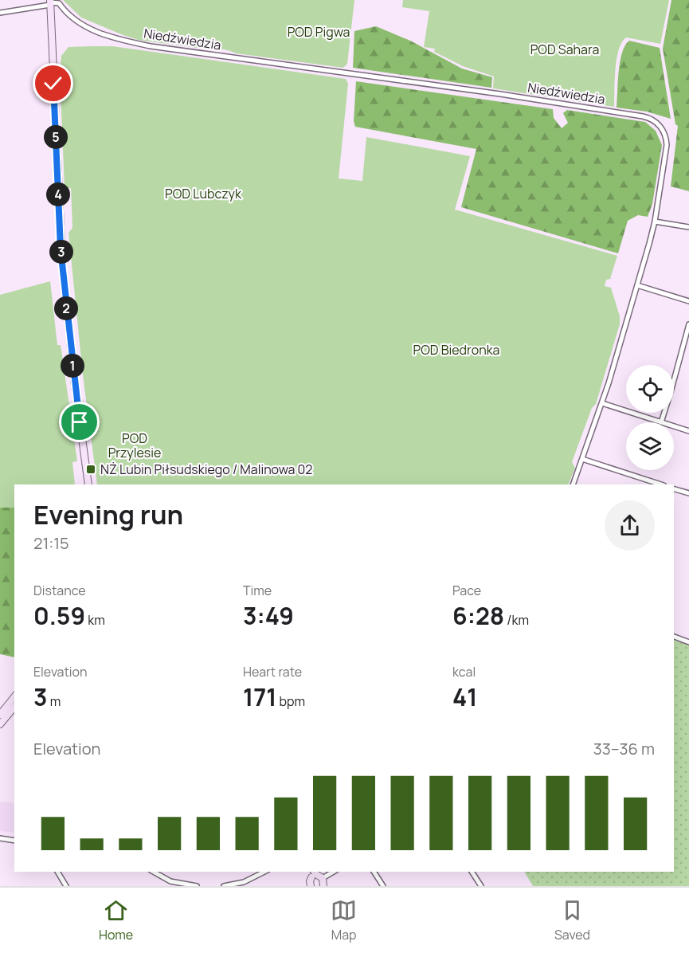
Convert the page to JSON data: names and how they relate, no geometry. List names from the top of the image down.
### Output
{
  "streets": {
    "street": ["Niedźwiedzia"]
  },
  "parks": [
    "POD Pigwa",
    "POD Sahara",
    "POD Lubczyk",
    "POD Biedronka",
    "POD Przylesie"
  ],
  "places": {
    "transit": ["NŻ Lubin Piłsudskiego / Malinowa 02"]
  },
  "page": {
    "pins": [
      "5",
      "4",
      "3",
      "2",
      "1"
    ],
    "heading": ["Evening run", "21:15"],
    "stats": [
      ["Distance", "0.59 km"],
      ["Time", "3:49"],
      ["Pace", "6:28 /km"],
      ["Elevation", "3 m"],
      ["Heart rate", "171 bpm"],
      ["kcal", "41"]
    ],
    "chart": ["Elevation", "33–36 m"],
    "tabs": ["Home", "Map", "Saved"]
  }
}
